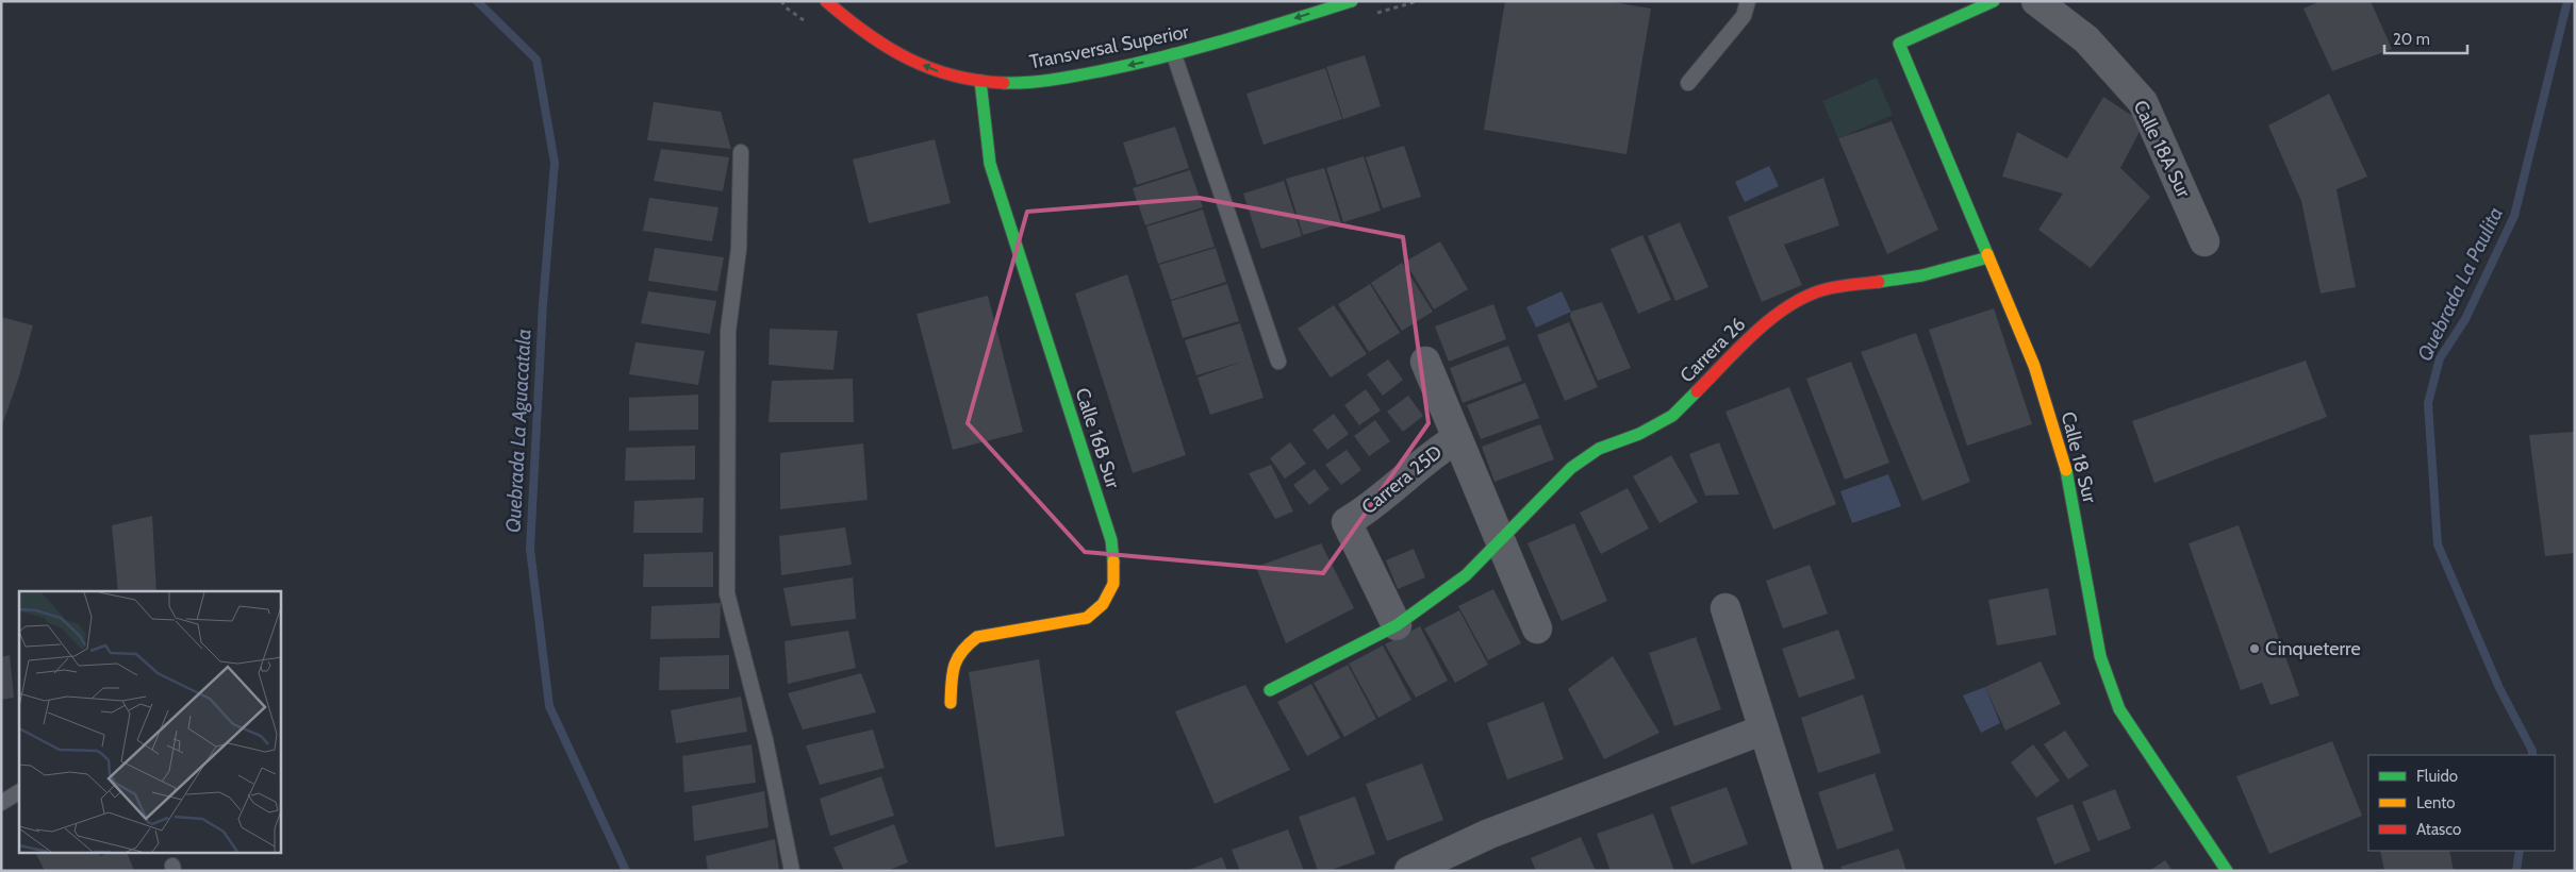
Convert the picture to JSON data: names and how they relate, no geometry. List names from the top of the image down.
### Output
{
  "streets": {
    "street": [
      "Transversal Superior",
      "Calle 18A Sur",
      "Carrera 26",
      "Calle 16B Sur",
      "Calle 18 Sur",
      "Carrera 25D"
    ]
  },
  "crossings": [
    ["Transversal Superior", "Calle 16B Sur"],
    ["Carrera 26", "Calle 18 Sur"],
    ["Carrera 26", "Carrera 25D"]
  ],
  "one_way": ["Transversal Superior"],
  "water": ["Quebrada La Paulita", "Quebrada La Aguacatala"],
  "places": ["Cinqueterre"],
  "legend": ["Fluido", "Lento", "Atasco"],
  "scale_bar": "20 m"
}
